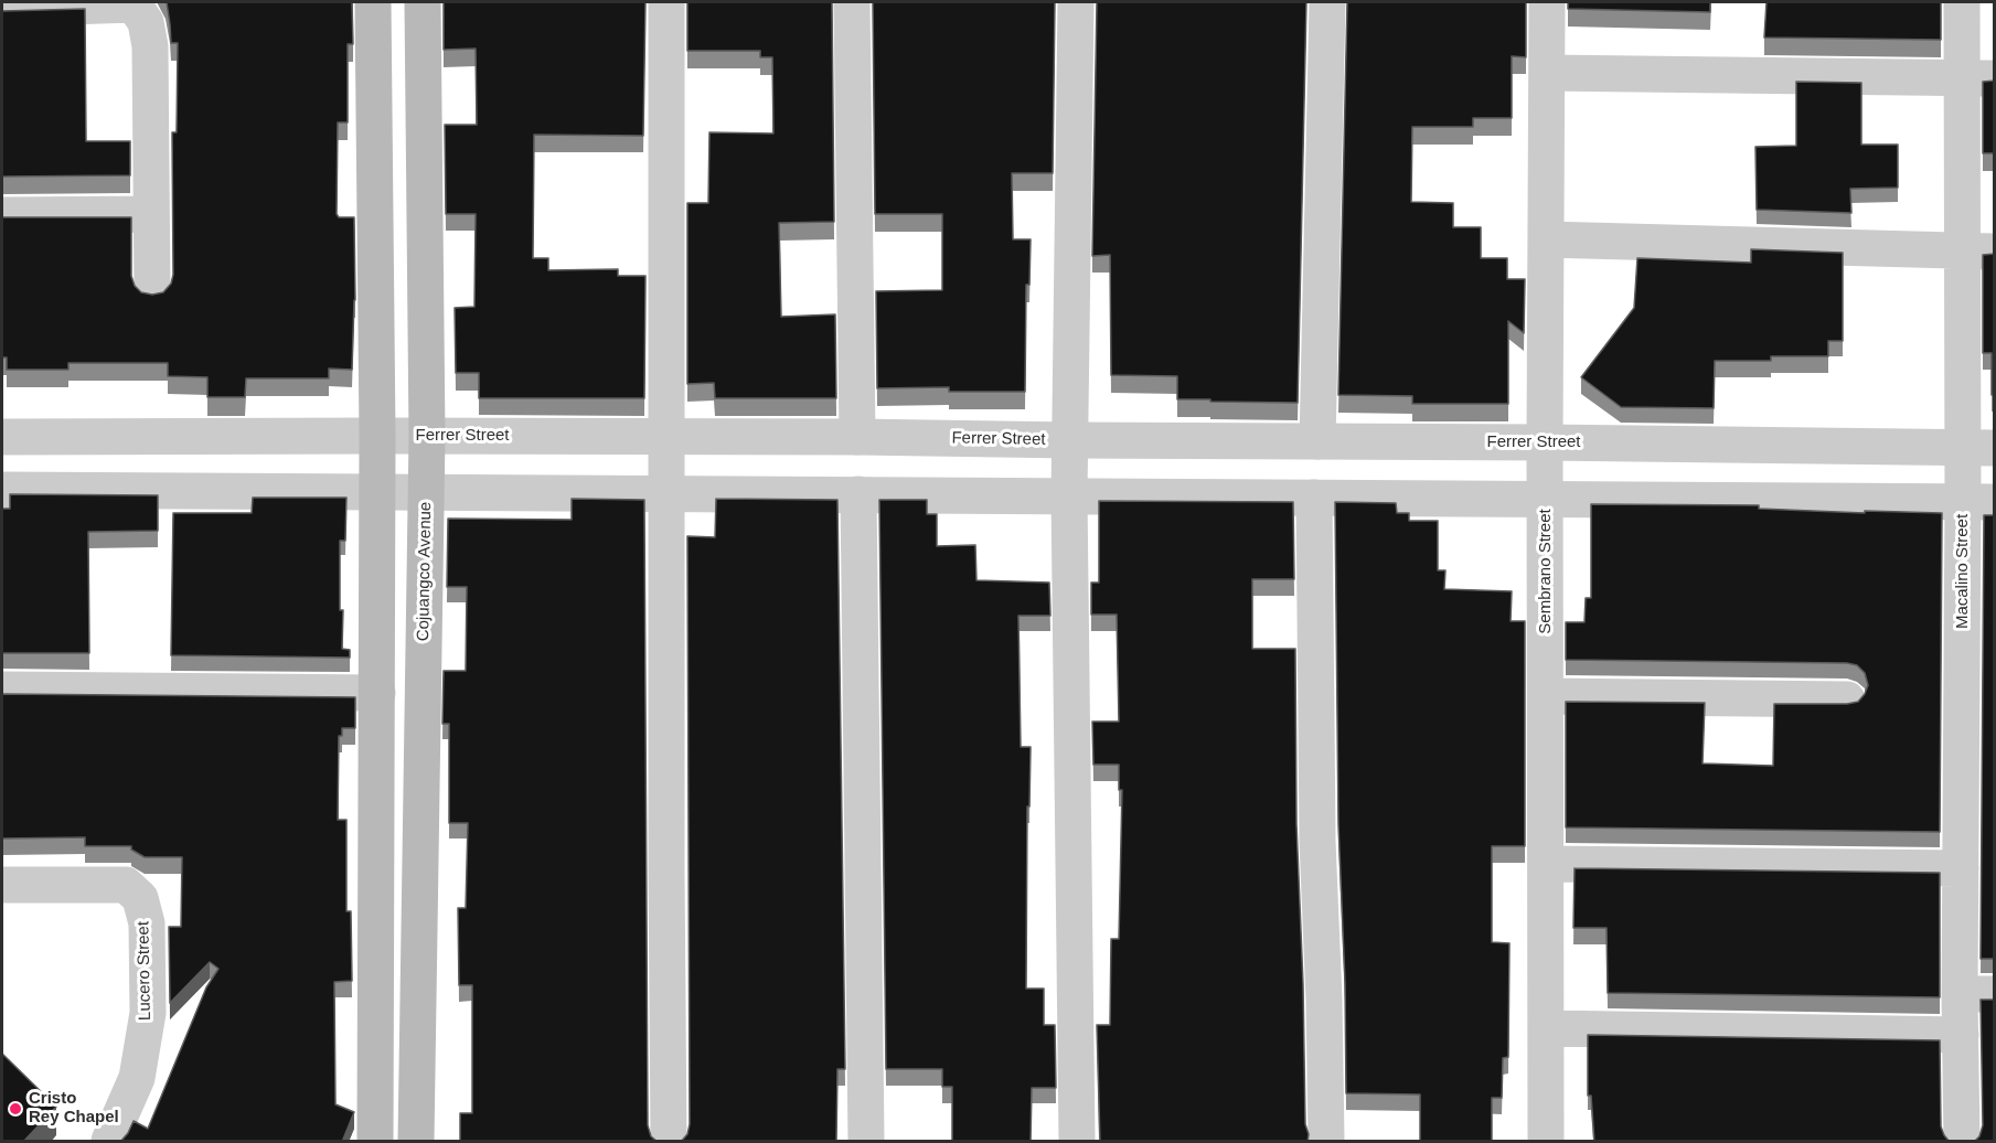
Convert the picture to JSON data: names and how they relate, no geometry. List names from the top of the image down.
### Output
{
  "streets": {
    "main road": ["Cojuangco Avenue"],
    "street": [
      "Ferrer Street",
      "Sembrano Street",
      "Macalino Street",
      "Lucero Street"
    ]
  },
  "crossings": [
    ["Ferrer Street", "Cojuangco Avenue"],
    ["Ferrer Street", "Sembrano Street"],
    ["Ferrer Street", "Macalino Street"]
  ],
  "places": ["Cristo Rey Chapel"]
}
